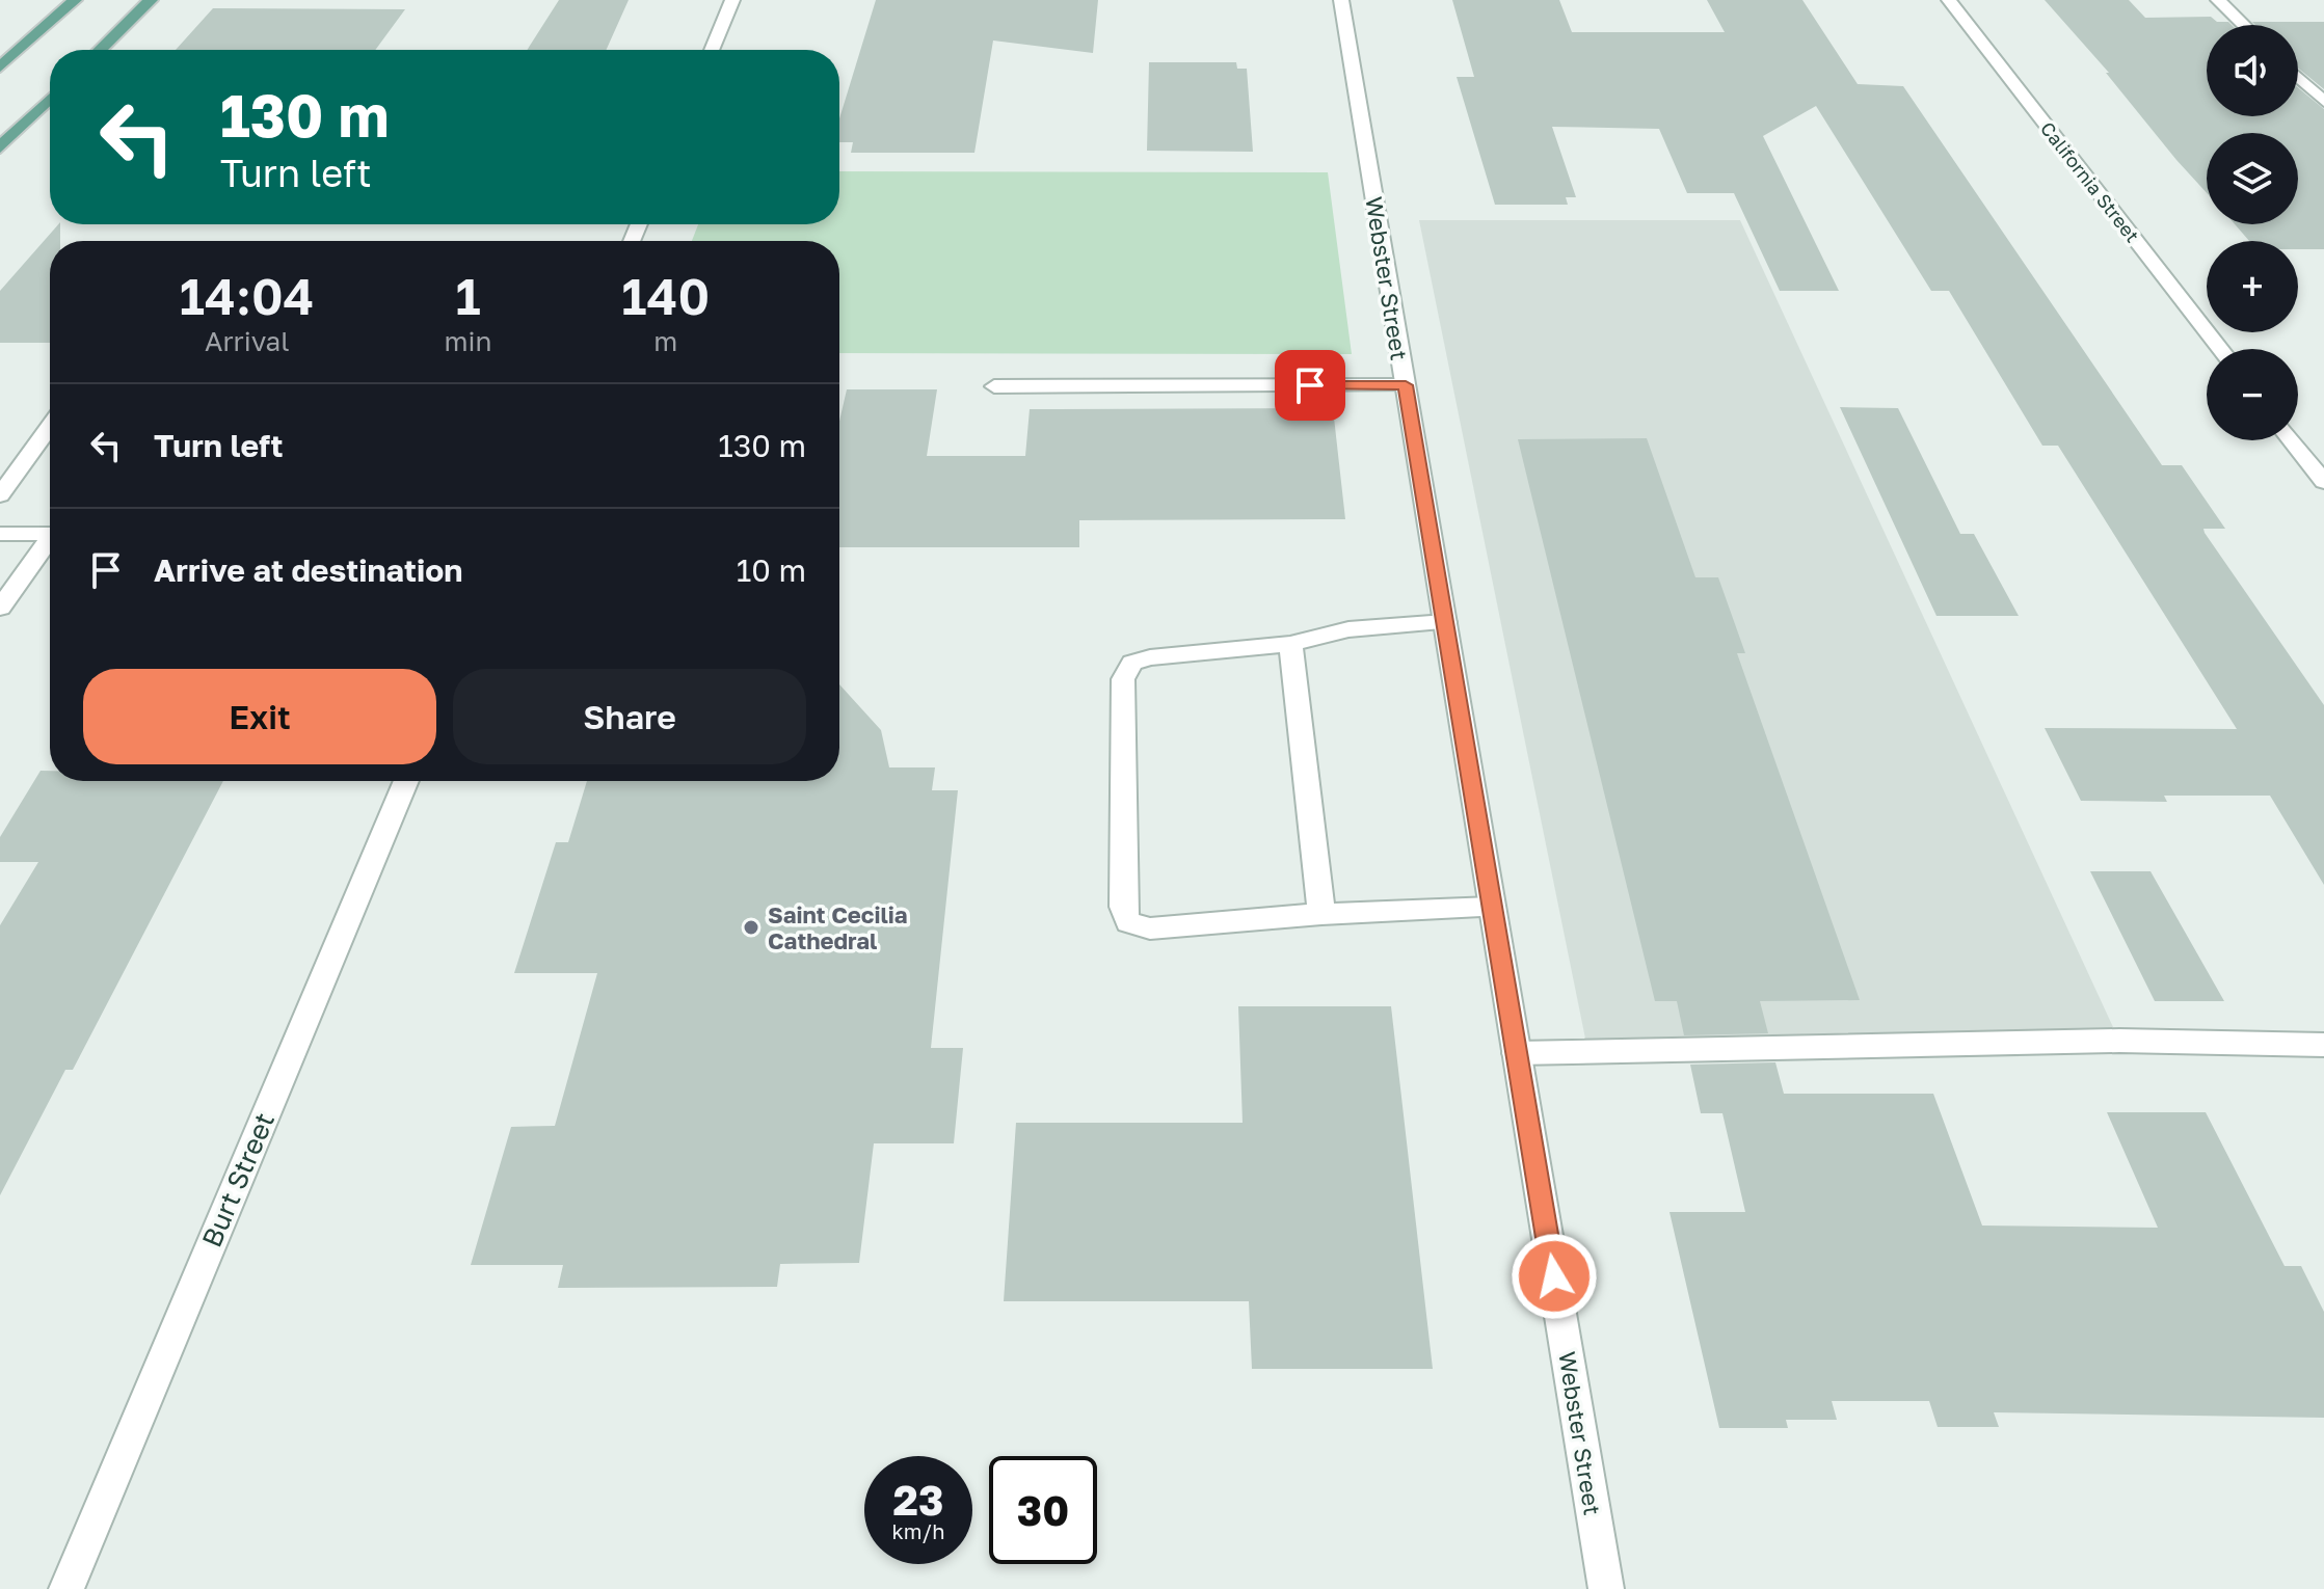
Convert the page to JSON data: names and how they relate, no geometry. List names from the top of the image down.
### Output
{
  "streets": {
    "street": ["California Street", "Webster Street", "Burt Street"]
  },
  "places": ["Saint Cecilia Cathedral"],
  "page": {
    "map_buttons": ["+", "−"],
    "turn": ["130 m", "Turn left"],
    "eta": [
      "14:04",
      "Arrival",
      "1",
      "min",
      "140",
      "m"
    ],
    "list": [
      {
        "name": "Turn left",
        "value": "130 m"
      },
      {
        "name": "Arrive at destination",
        "value": "10 m"
      }
    ],
    "buttons": ["Exit", "Share"],
    "speed": "23 km/h",
    "limit": "30"
  }
}
